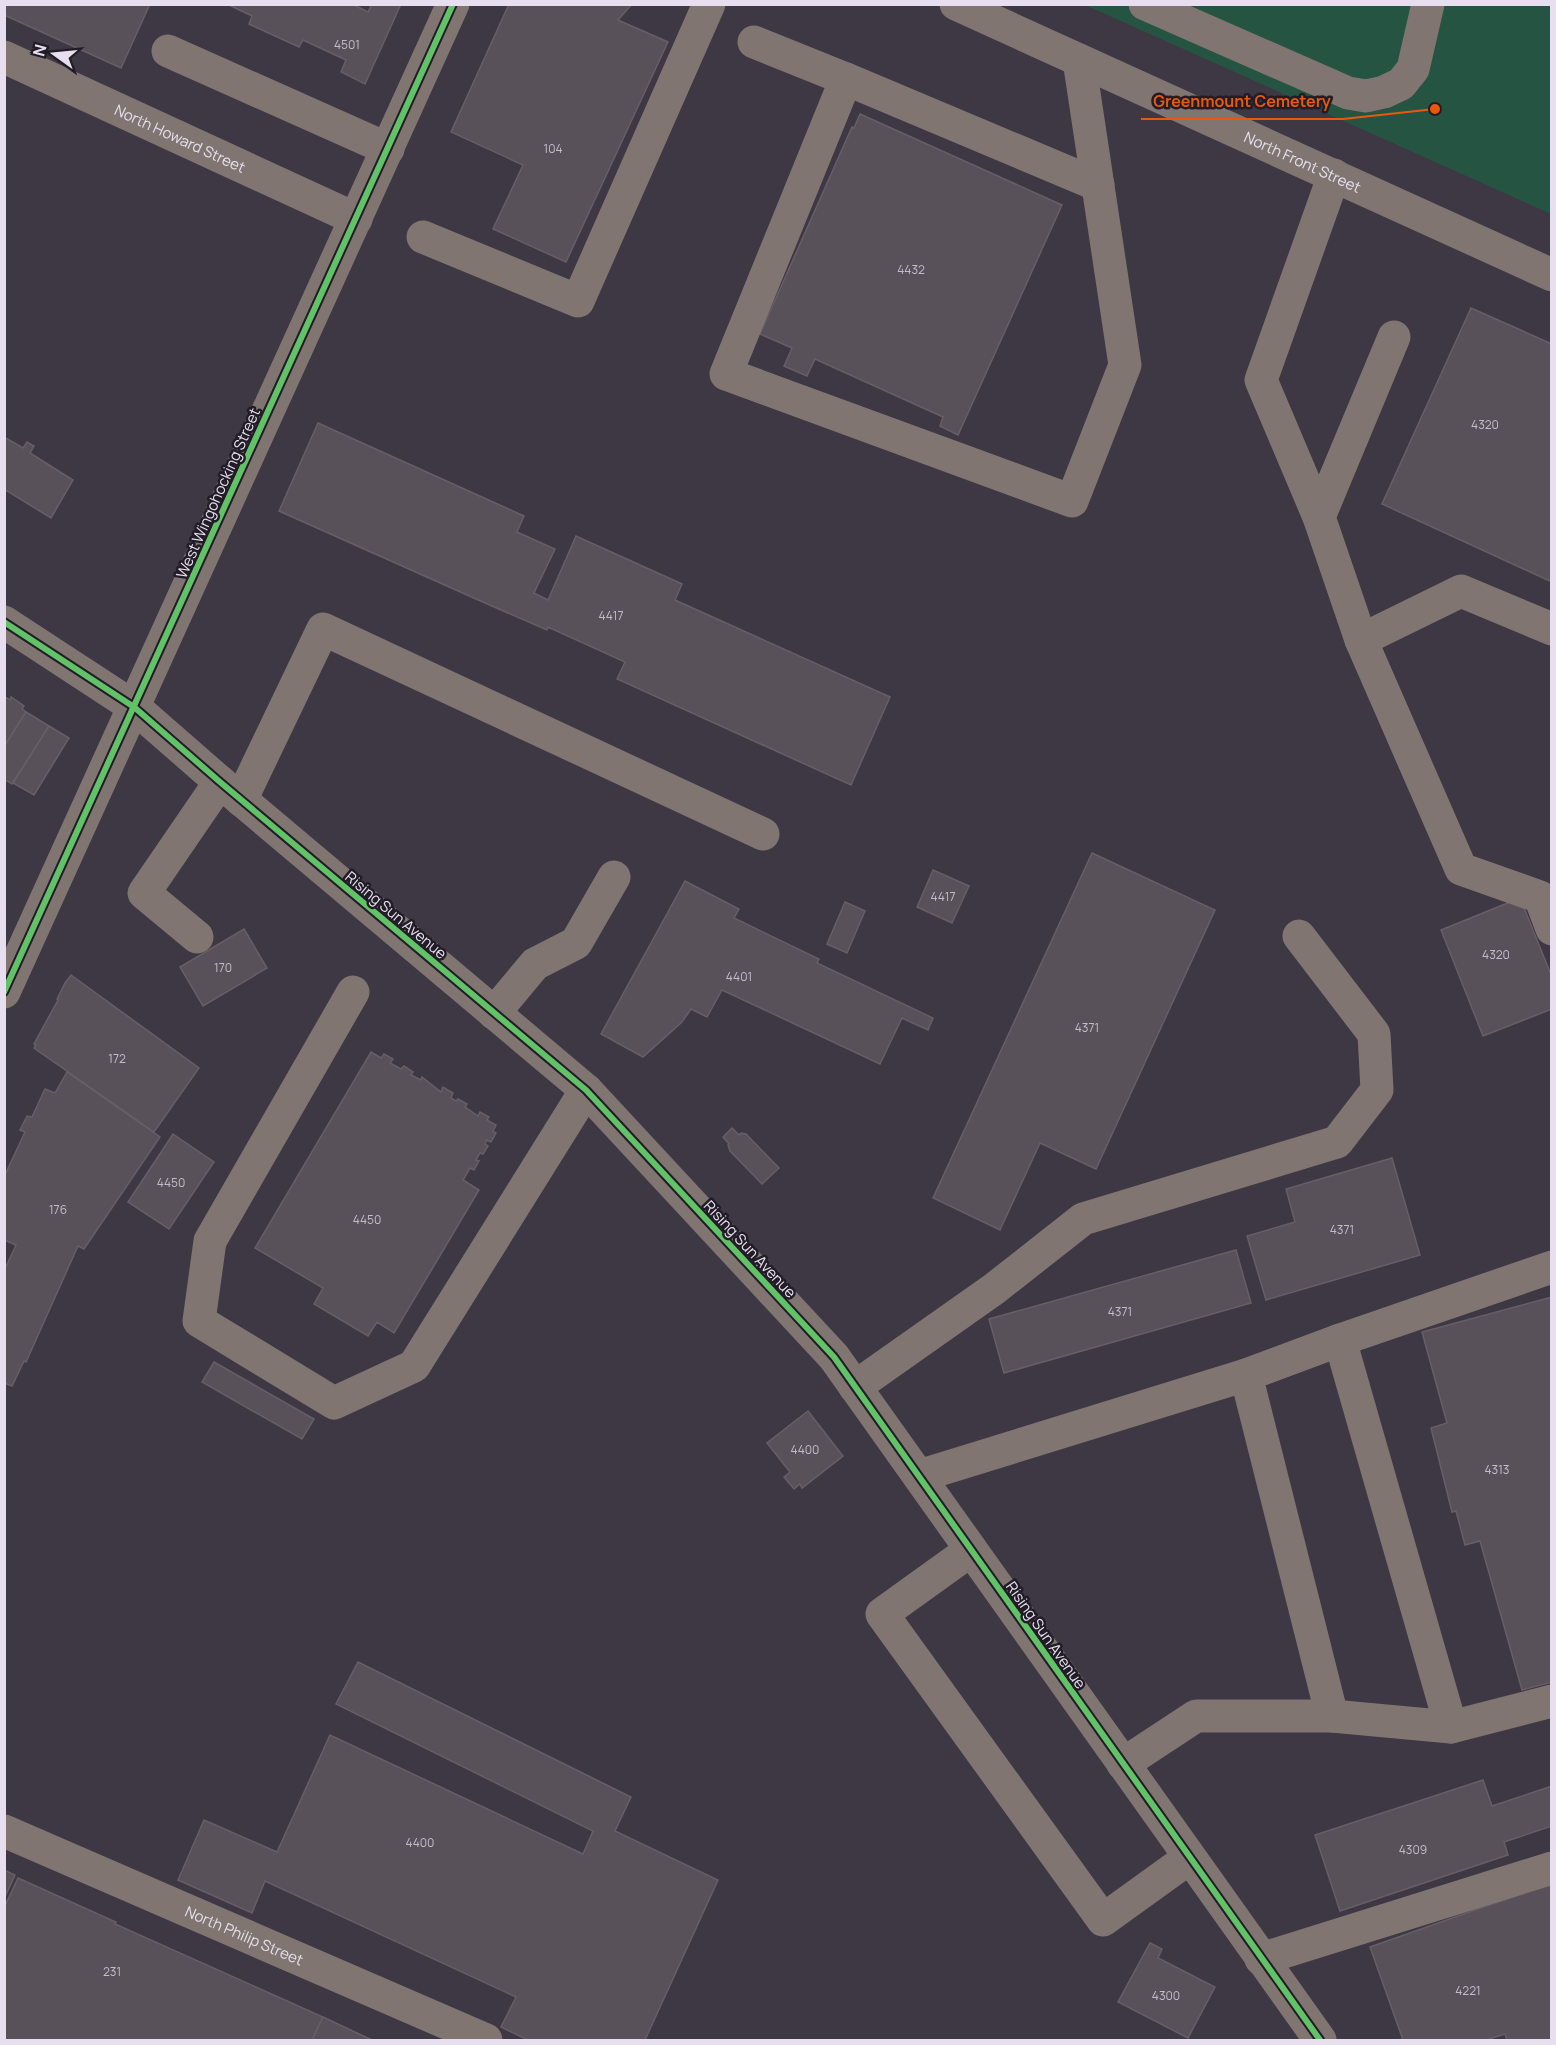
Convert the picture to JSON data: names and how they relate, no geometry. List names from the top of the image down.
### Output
{
  "streets": {
    "street": [
      "North Howard Street",
      "North Front Street",
      "West Wingohocking Street",
      "Rising Sun Avenue",
      "North Philip Street"
    ]
  },
  "crossings": [
    ["North Howard Street", "West Wingohocking Street"],
    ["West Wingohocking Street", "Rising Sun Avenue"]
  ],
  "places": ["Greenmount Cemetery"],
  "house_numbers": [
    "4501",
    "104",
    "4432",
    "4320",
    "4417",
    "4417",
    "4320",
    "170",
    "4401",
    "4371",
    "172",
    "4450",
    "176",
    "4450",
    "4371",
    "4371",
    "4400",
    "4313",
    "4400",
    "4309",
    "231",
    "4221",
    "4300"
  ],
  "north": "left"
}
